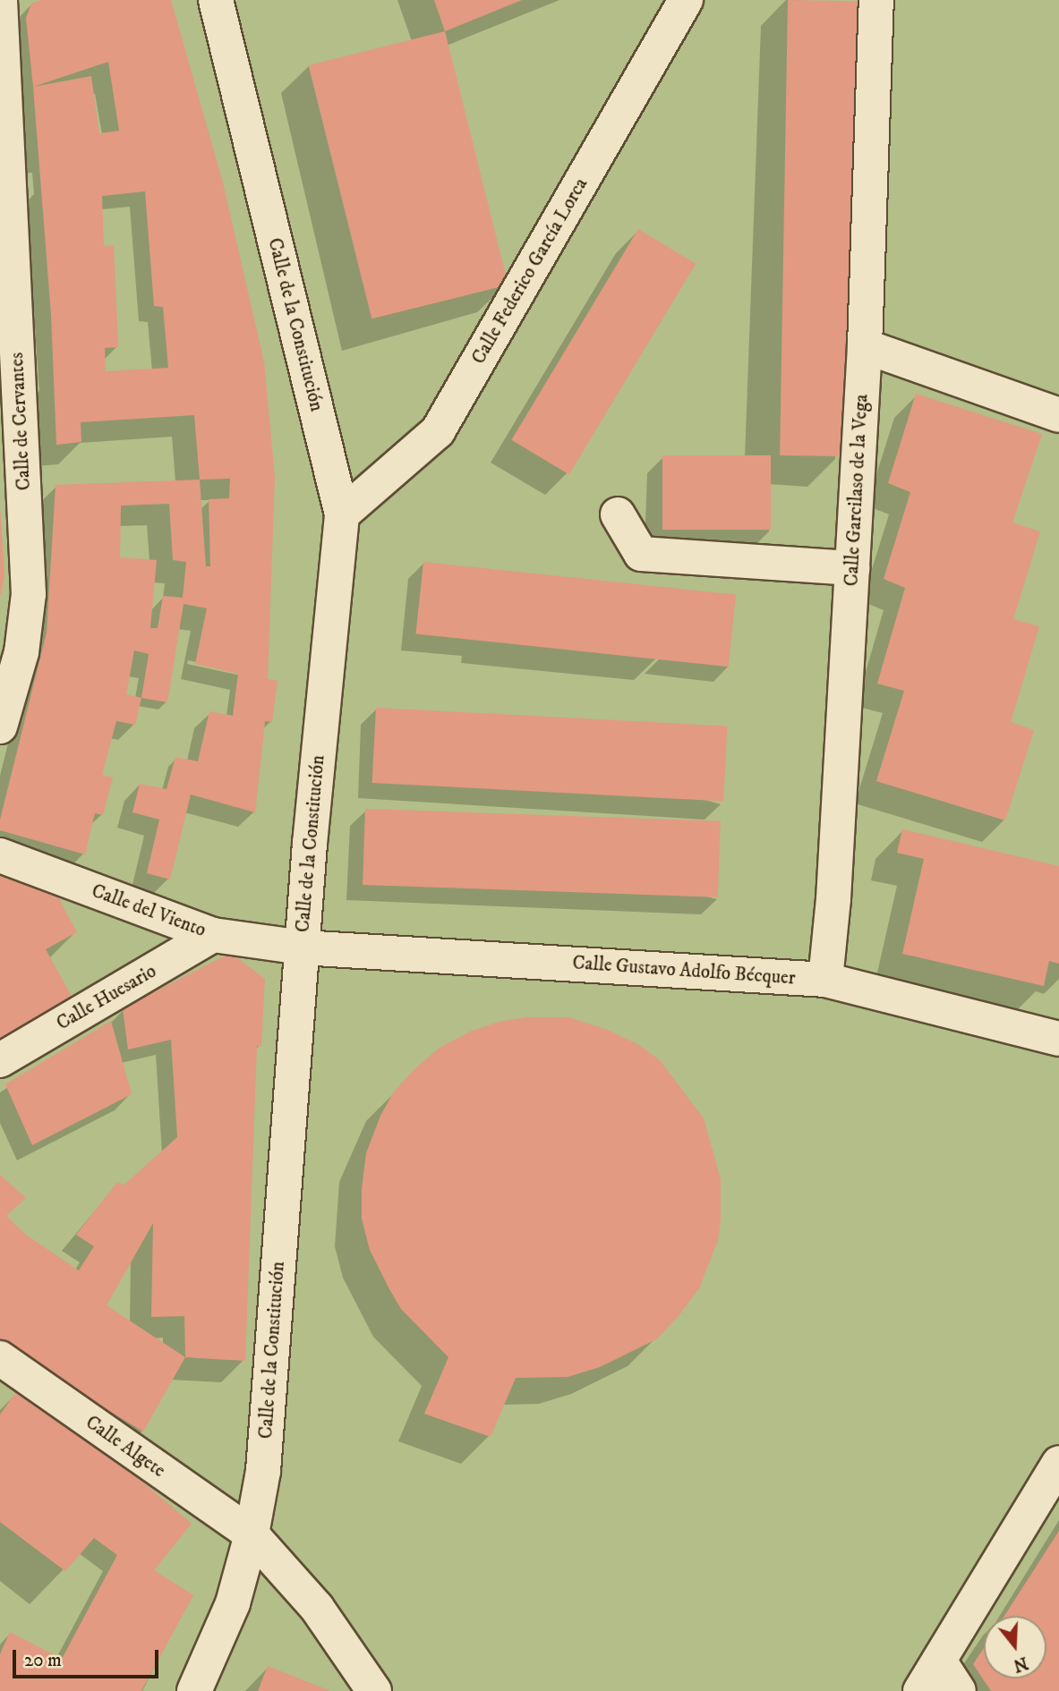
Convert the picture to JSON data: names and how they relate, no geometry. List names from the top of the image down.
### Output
{
  "streets": {
    "street": [
      "Calle Federico García Lorca",
      "Calle de la Constitución",
      "Calle de Cervantes",
      "Calle Garcilaso de la Vega",
      "Calle del Viento",
      "Calle Gustavo Adolfo Bécquer",
      "Calle Huesario",
      "Calle Algete"
    ]
  },
  "crossings": [
    ["Calle Federico García Lorca", "Calle de la Constitución"],
    ["Calle de la Constitución", "Calle del Viento"],
    ["Calle de la Constitución", "Calle Gustavo Adolfo Bécquer"],
    ["Calle de la Constitución", "Calle Algete"],
    ["Calle Garcilaso de la Vega", "Calle Gustavo Adolfo Bécquer"],
    ["Calle del Viento", "Calle Gustavo Adolfo Bécquer"],
    ["Calle del Viento", "Calle Huesario"]
  ],
  "scale_bar": "20 m",
  "north": "bottom"
}
